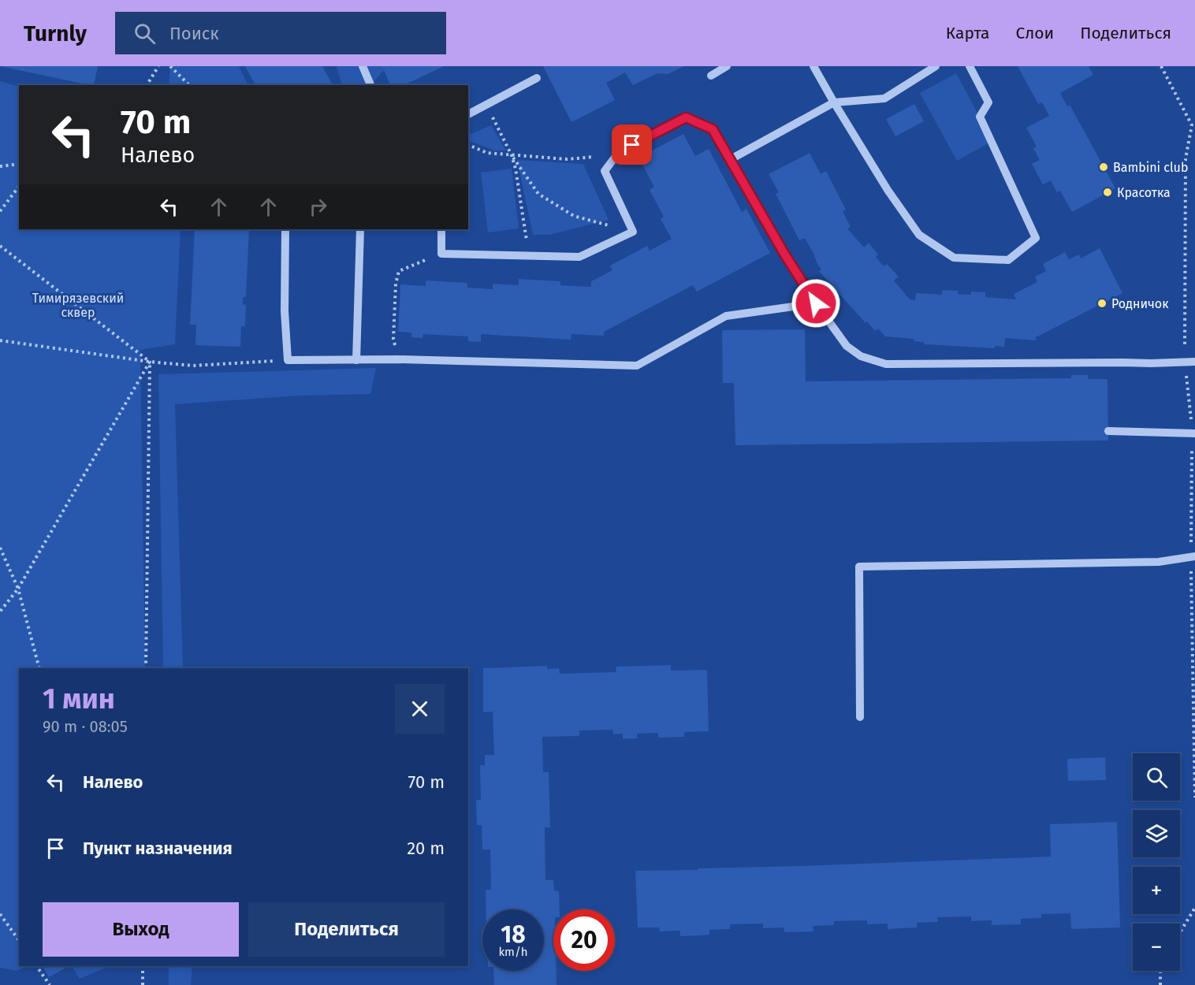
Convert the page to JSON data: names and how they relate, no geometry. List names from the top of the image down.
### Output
{
  "parks": ["Тимирязевский сквер"],
  "places": ["Bambini club", "Красотка", "Родничок"],
  "page": {
    "header": "Turnly",
    "search": "Поиск",
    "nav": ["Карта", "Слои", "Поделиться"],
    "turn": ["70 m", "Налево"],
    "heading": ["1 мин", "90 m · 08:05"],
    "list": [
      {
        "name": "Налево",
        "value": "70 m"
      },
      {
        "name": "Пункт назначения",
        "value": "20 m"
      }
    ],
    "map_buttons": ["+", "−"],
    "buttons": ["Выход", "Поделиться"],
    "speed": "18 km/h",
    "limit": "20"
  }
}
